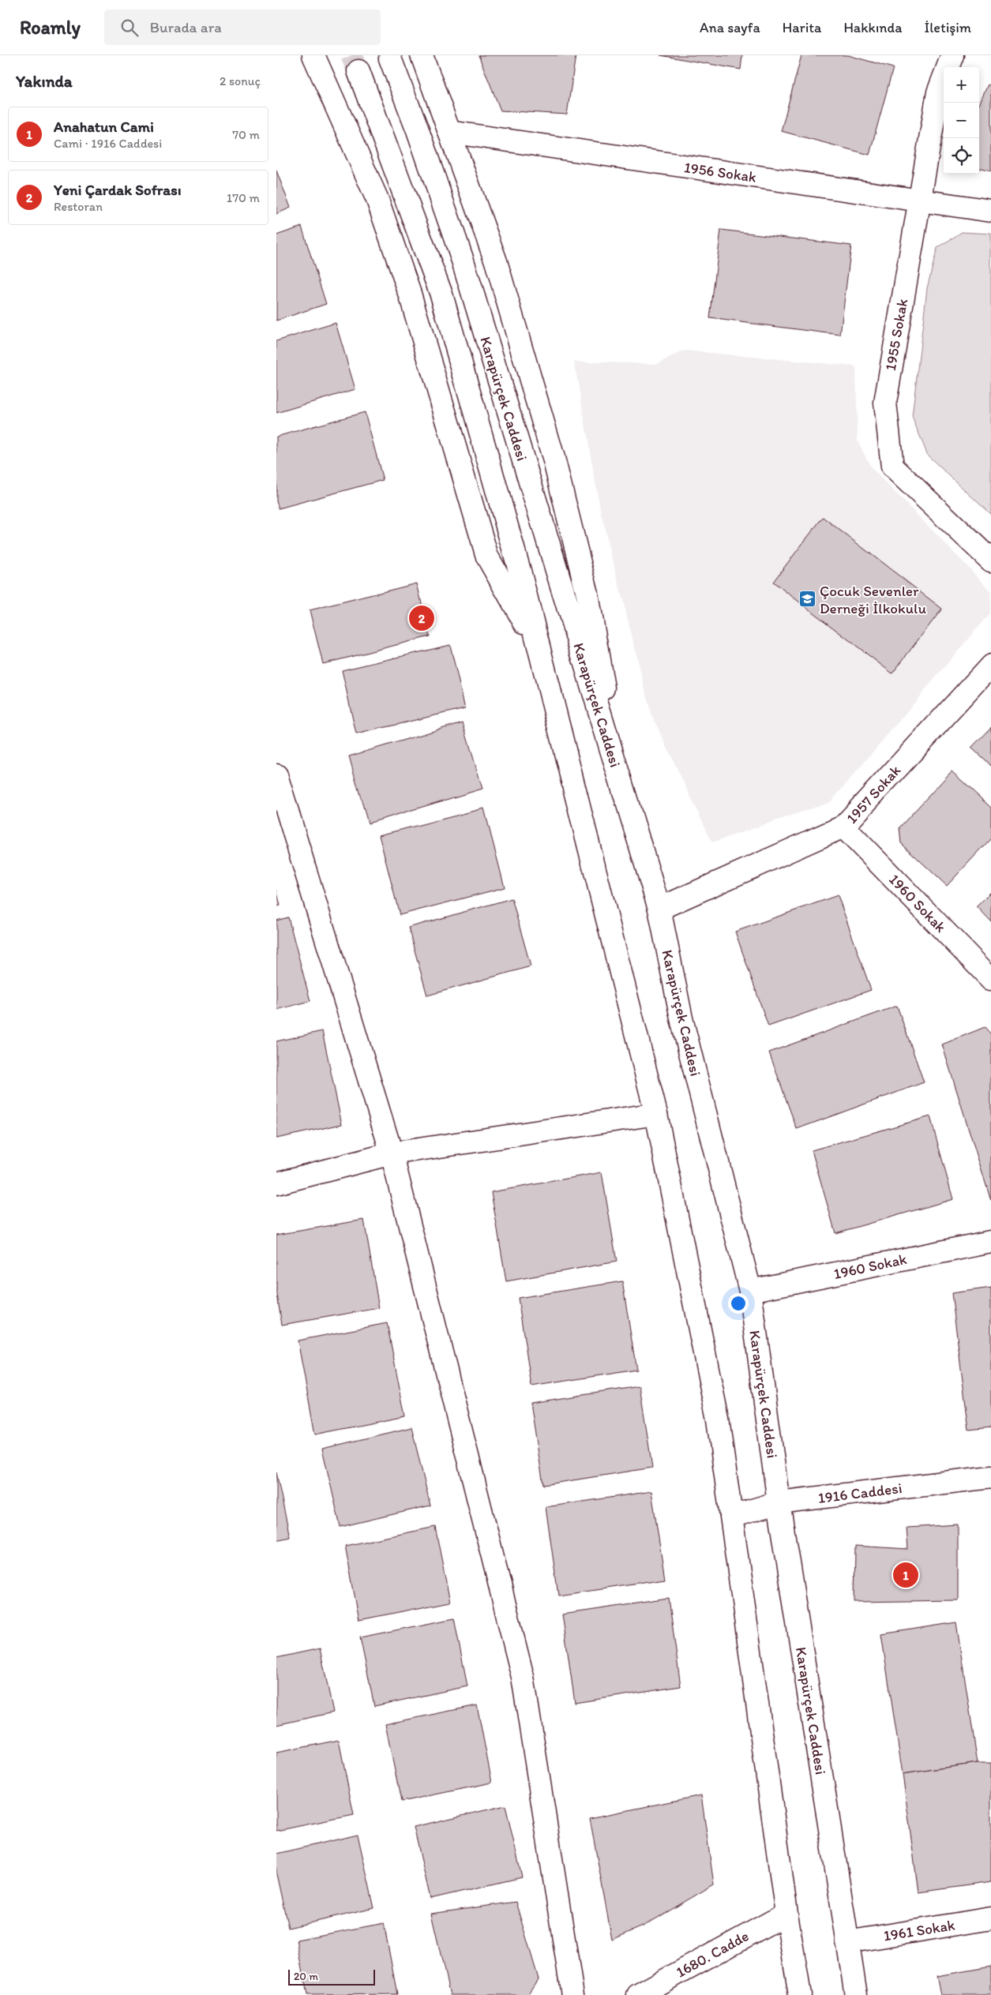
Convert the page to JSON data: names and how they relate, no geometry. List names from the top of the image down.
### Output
{
  "streets": {
    "main road": [
      "1956 Sokak",
      "1955 Sokak",
      "Karapürçek Caddesi",
      "1957 Sokak",
      "1960 Sokak",
      "1916 Caddesi",
      "1961 Sokak",
      "1680. Cadde"
    ]
  },
  "crossings": [
    ["1956 Sokak", "1955 Sokak"],
    ["Karapürçek Caddesi", "1957 Sokak"],
    ["Karapürçek Caddesi", "1960 Sokak"],
    ["Karapürçek Caddesi", "1916 Caddesi"],
    ["Karapürçek Caddesi", "1961 Sokak"],
    ["Karapürçek Caddesi", "1680. Cadde"],
    ["1957 Sokak", "1960 Sokak"]
  ],
  "places": {
    "school or university": ["Çocuk Sevenler Derneği İlkokulu"]
  },
  "scale_bar": "20 m",
  "page": {
    "header": "Roamly",
    "search": "Burada ara",
    "nav": [
      "Ana sayfa",
      "Harita",
      "Hakkında",
      "İletişim"
    ],
    "heading": ["Yakında", "2 sonuç"],
    "map_buttons": ["+", "−"],
    "list": [
      {
        "mark": "1",
        "name": "Anahatun Cami",
        "note": "Cami · 1916 Caddesi",
        "value": "70 m"
      },
      {
        "mark": "2",
        "name": "Yeni Çardak Sofrası",
        "note": "Restoran",
        "value": "170 m"
      }
    ],
    "pins": ["2", "1"],
    "scale": "20 m"
  }
}
